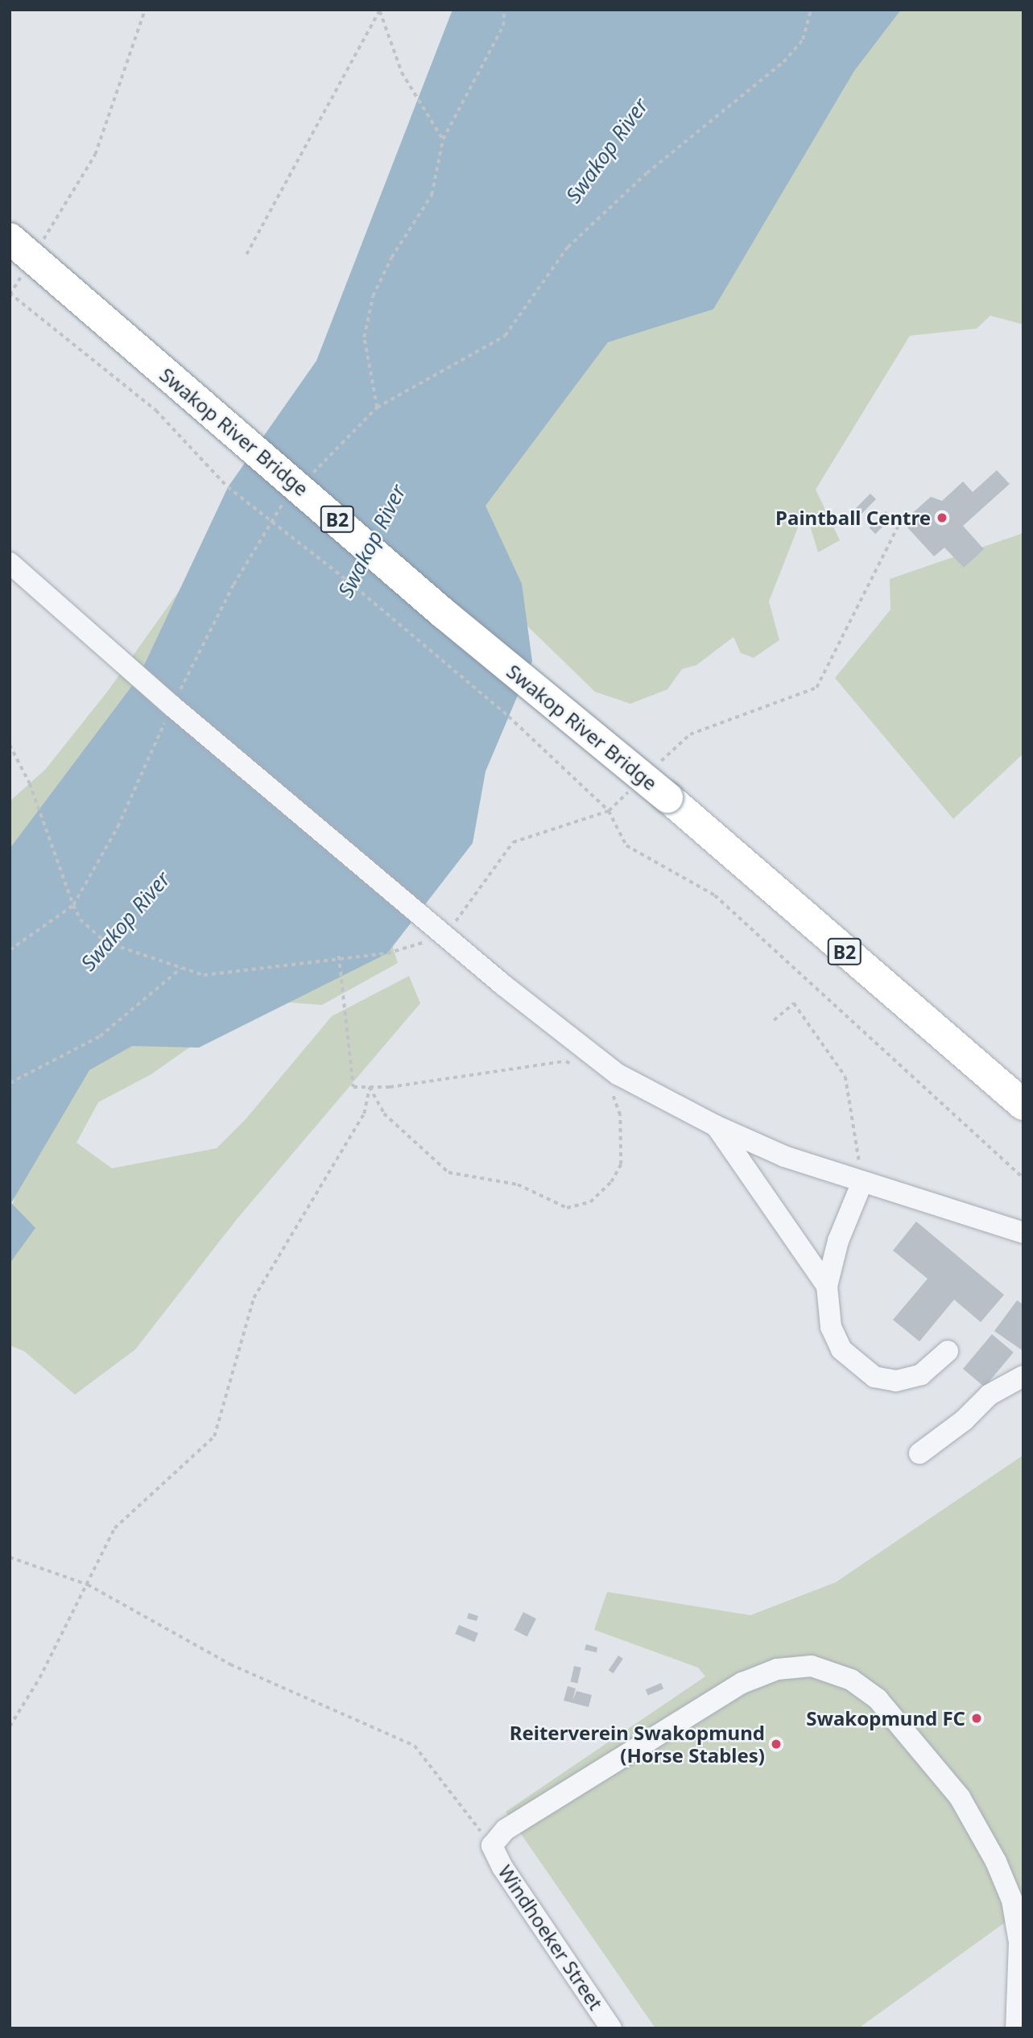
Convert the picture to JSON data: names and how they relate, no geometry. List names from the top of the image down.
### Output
{
  "streets": {
    "highway": ["Swakop River Bridge", "B2"],
    "street": ["Windhoeker Street"]
  },
  "water": ["Swakop River"],
  "places": ["Paintball Centre", "Swakopmund FC", "Reiterverein Swakopmund (Horse Stables)"]
}
